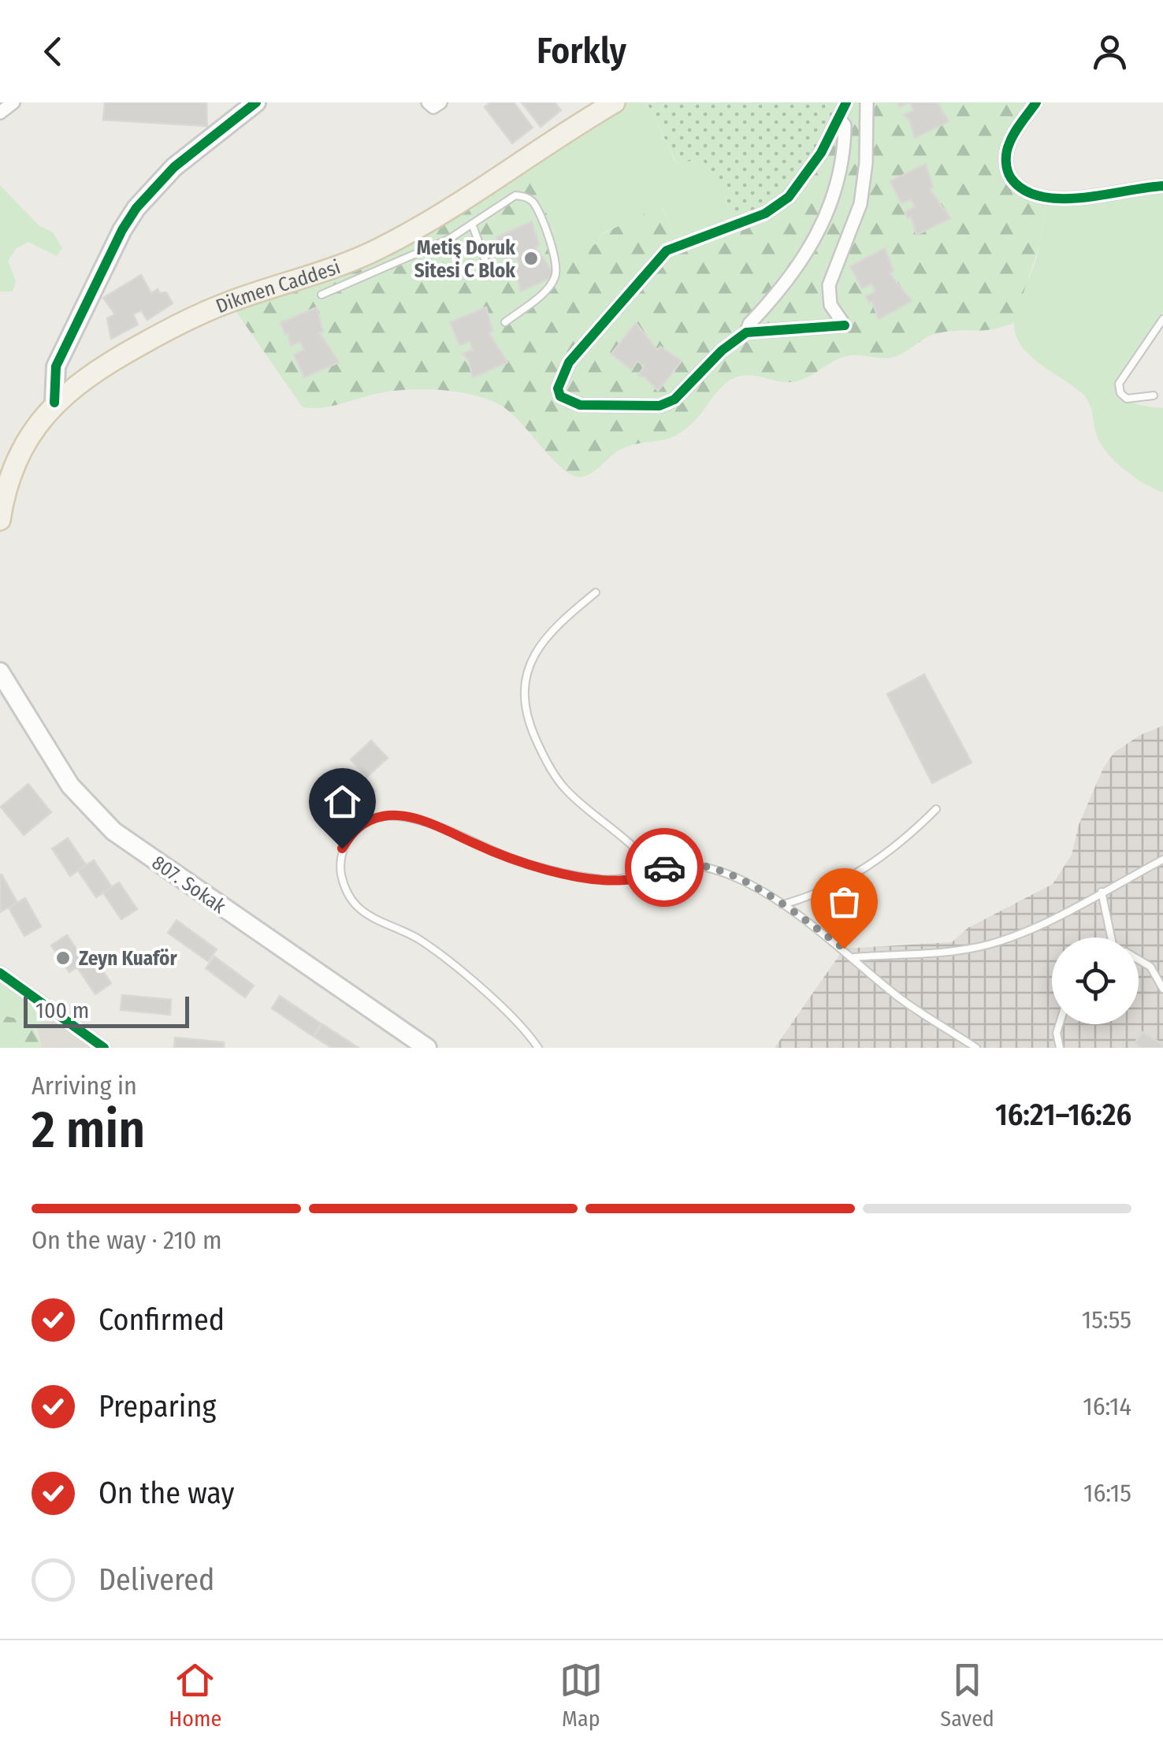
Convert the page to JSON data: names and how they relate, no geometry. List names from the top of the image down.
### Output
{
  "streets": {
    "main road": ["Dikmen Caddesi", "807. Sokak"]
  },
  "places": ["Metiş Doruk Sitesi C Blok", "Zeyn Kuaför"],
  "scale_bar": "100 m",
  "page": {
    "header": "Forkly",
    "scale": "100 m",
    "heading": ["2 min", "Arriving in", "16:21–16:26"],
    "bar": "On the way · 210 m",
    "list": [
      ["Confirmed", "15:55"],
      ["Preparing", "16:14"],
      ["On the way", "16:15"],
      "Delivered"
    ],
    "tabs": ["Home", "Map", "Saved"]
  }
}
